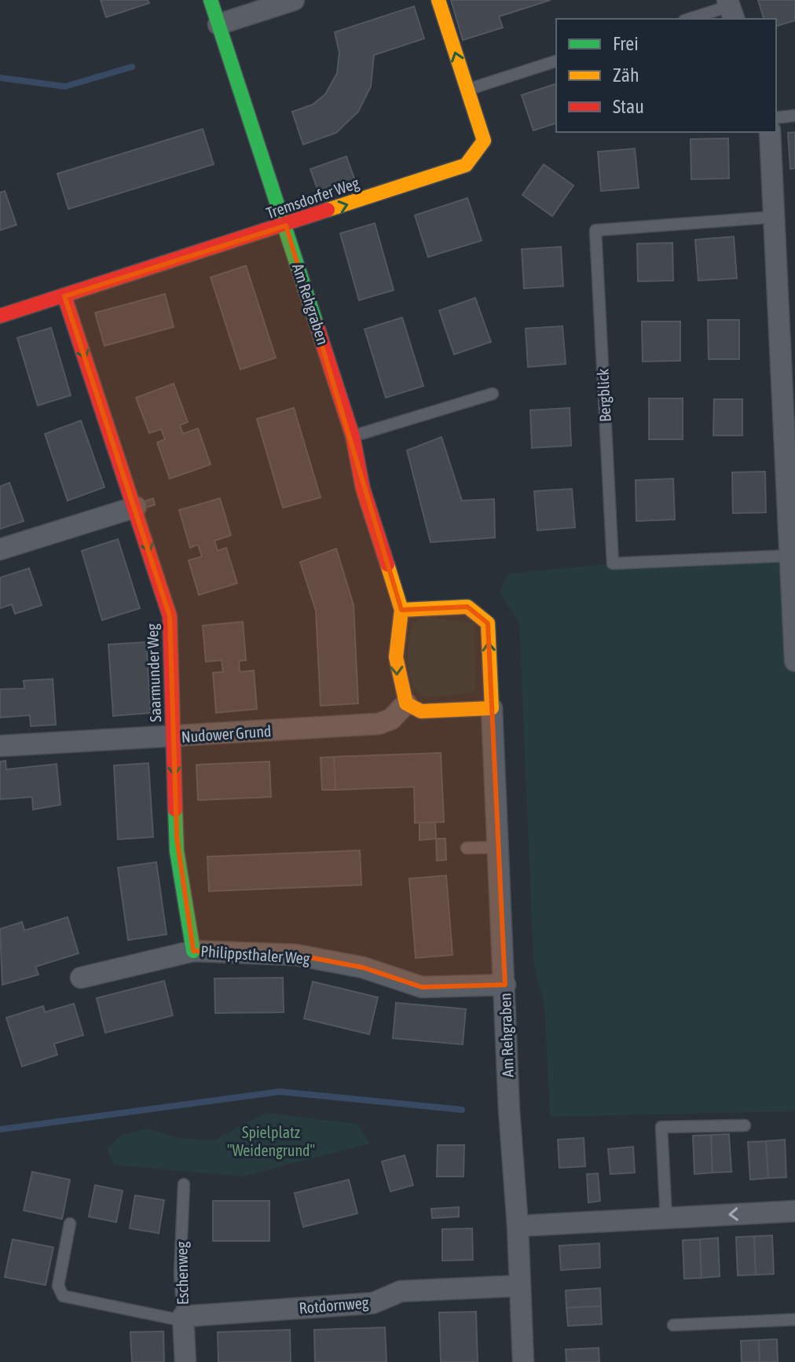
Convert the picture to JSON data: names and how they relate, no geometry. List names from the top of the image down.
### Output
{
  "streets": {
    "street": [
      "Tremsdorfer Weg",
      "Am Rehgraben",
      "Saarmunder Weg",
      "Nudower Grund",
      "Philippsthaler Weg",
      "Eschenweg",
      "Rotdornweg"
    ],
    "lane": ["Bergblick"]
  },
  "crossings": [
    ["Tremsdorfer Weg", "Am Rehgraben"],
    ["Tremsdorfer Weg", "Saarmunder Weg"],
    ["Am Rehgraben", "Nudower Grund"],
    ["Am Rehgraben", "Philippsthaler Weg"],
    ["Am Rehgraben", "Rotdornweg"],
    ["Saarmunder Weg", "Nudower Grund"],
    ["Saarmunder Weg", "Philippsthaler Weg"],
    ["Eschenweg", "Rotdornweg"]
  ],
  "one_way": ["Saarmunder Weg"],
  "parks": ["Spielplatz \"Weidengrund\""],
  "legend": ["Frei", "Zäh", "Stau"]
}
